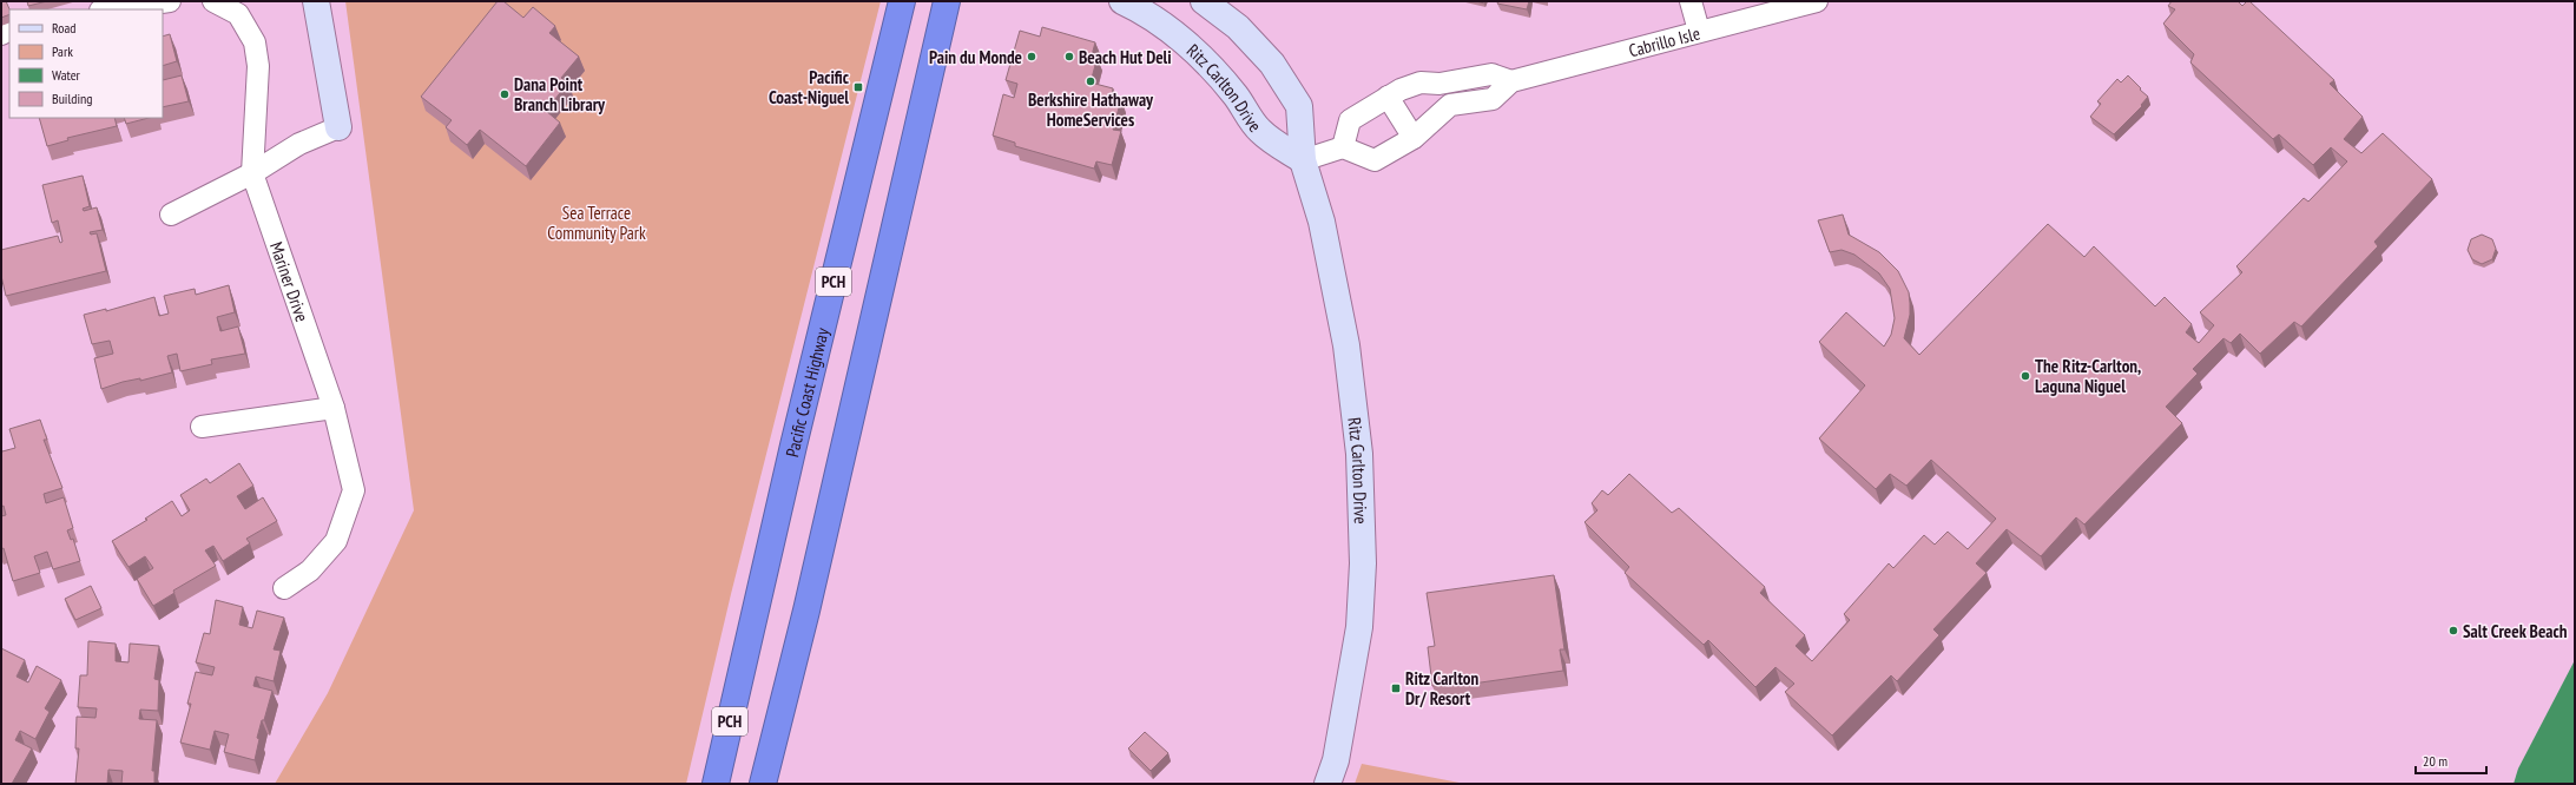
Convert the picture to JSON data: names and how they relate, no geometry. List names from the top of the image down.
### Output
{
  "streets": {
    "highway": ["PCH", "Pacific Coast Highway"],
    "street": ["Cabrillo Isle", "Ritz Carlton Drive", "Mariner Drive"]
  },
  "parks": ["Sea Terrace Community Park"],
  "places": {
    "other": [
      "Pain du Monde",
      "Beach Hut Deli",
      "Berkshire Hathaway HomeServices",
      "Dana Point Branch Library",
      "The Ritz-Carlton, Laguna Niguel",
      "Salt Creek Beach"
    ],
    "transit": ["Pacific Coast-Niguel", "Ritz Carlton Dr/ Resort"]
  },
  "legend": [
    "Road",
    "Park",
    "Water",
    "Building"
  ],
  "scale_bar": "20 m"
}
